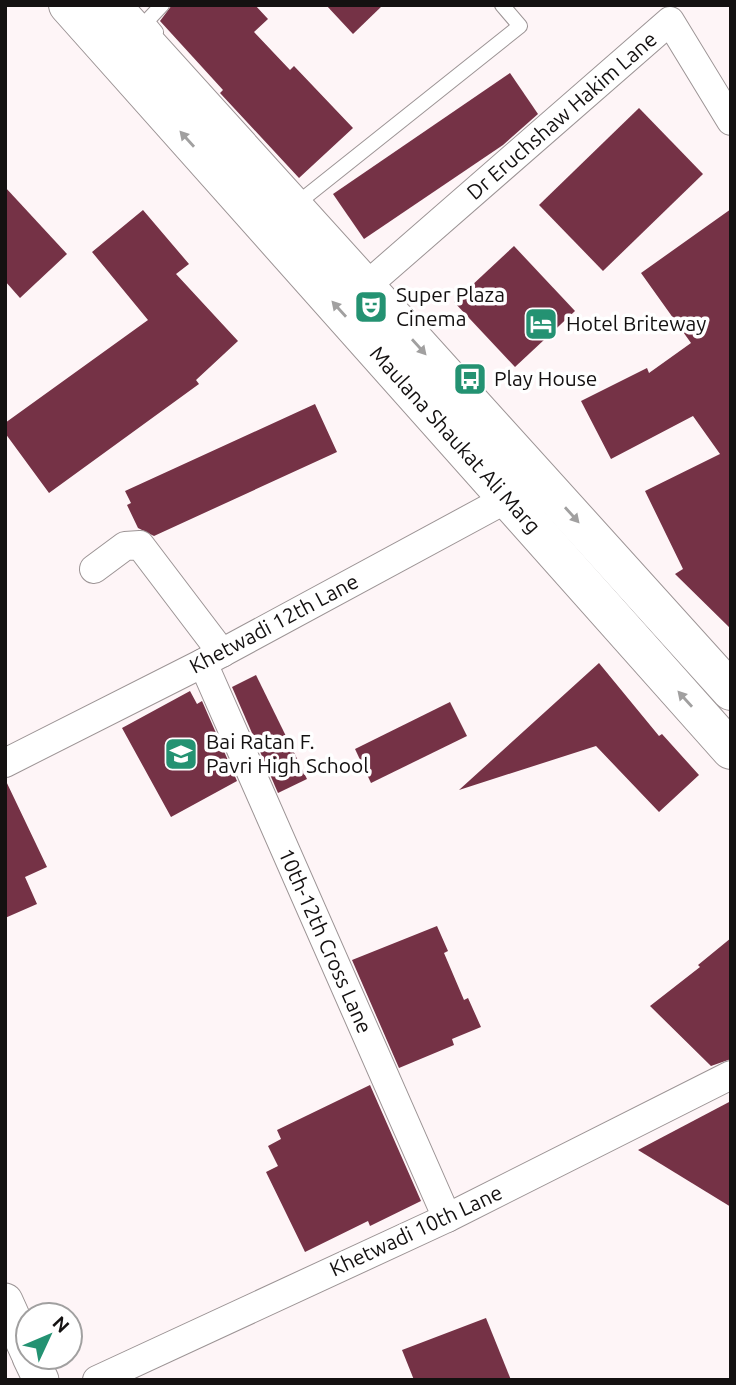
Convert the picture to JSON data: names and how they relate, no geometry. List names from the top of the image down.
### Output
{
  "streets": {
    "main road": ["Maulana Shaukat Ali Marg"],
    "street": [
      "Dr Eruchshaw Hakim Lane",
      "Khetwadi 12th Lane",
      "10th-12th Cross Lane",
      "Khetwadi 10th Lane"
    ]
  },
  "crossings": [
    ["Dr Eruchshaw Hakim Lane", "Maulana Shaukat Ali Marg"],
    ["Maulana Shaukat Ali Marg", "Khetwadi 12th Lane"],
    ["Khetwadi 12th Lane", "10th-12th Cross Lane"],
    ["10th-12th Cross Lane", "Khetwadi 10th Lane"]
  ],
  "places": {
    "theatre": ["Super Plaza Cinema"],
    "hotel": ["Hotel Briteway"],
    "bus stop": ["Play House"],
    "school or university": ["Bai Ratan F. Pavri High School"]
  },
  "north": "top right"
}
